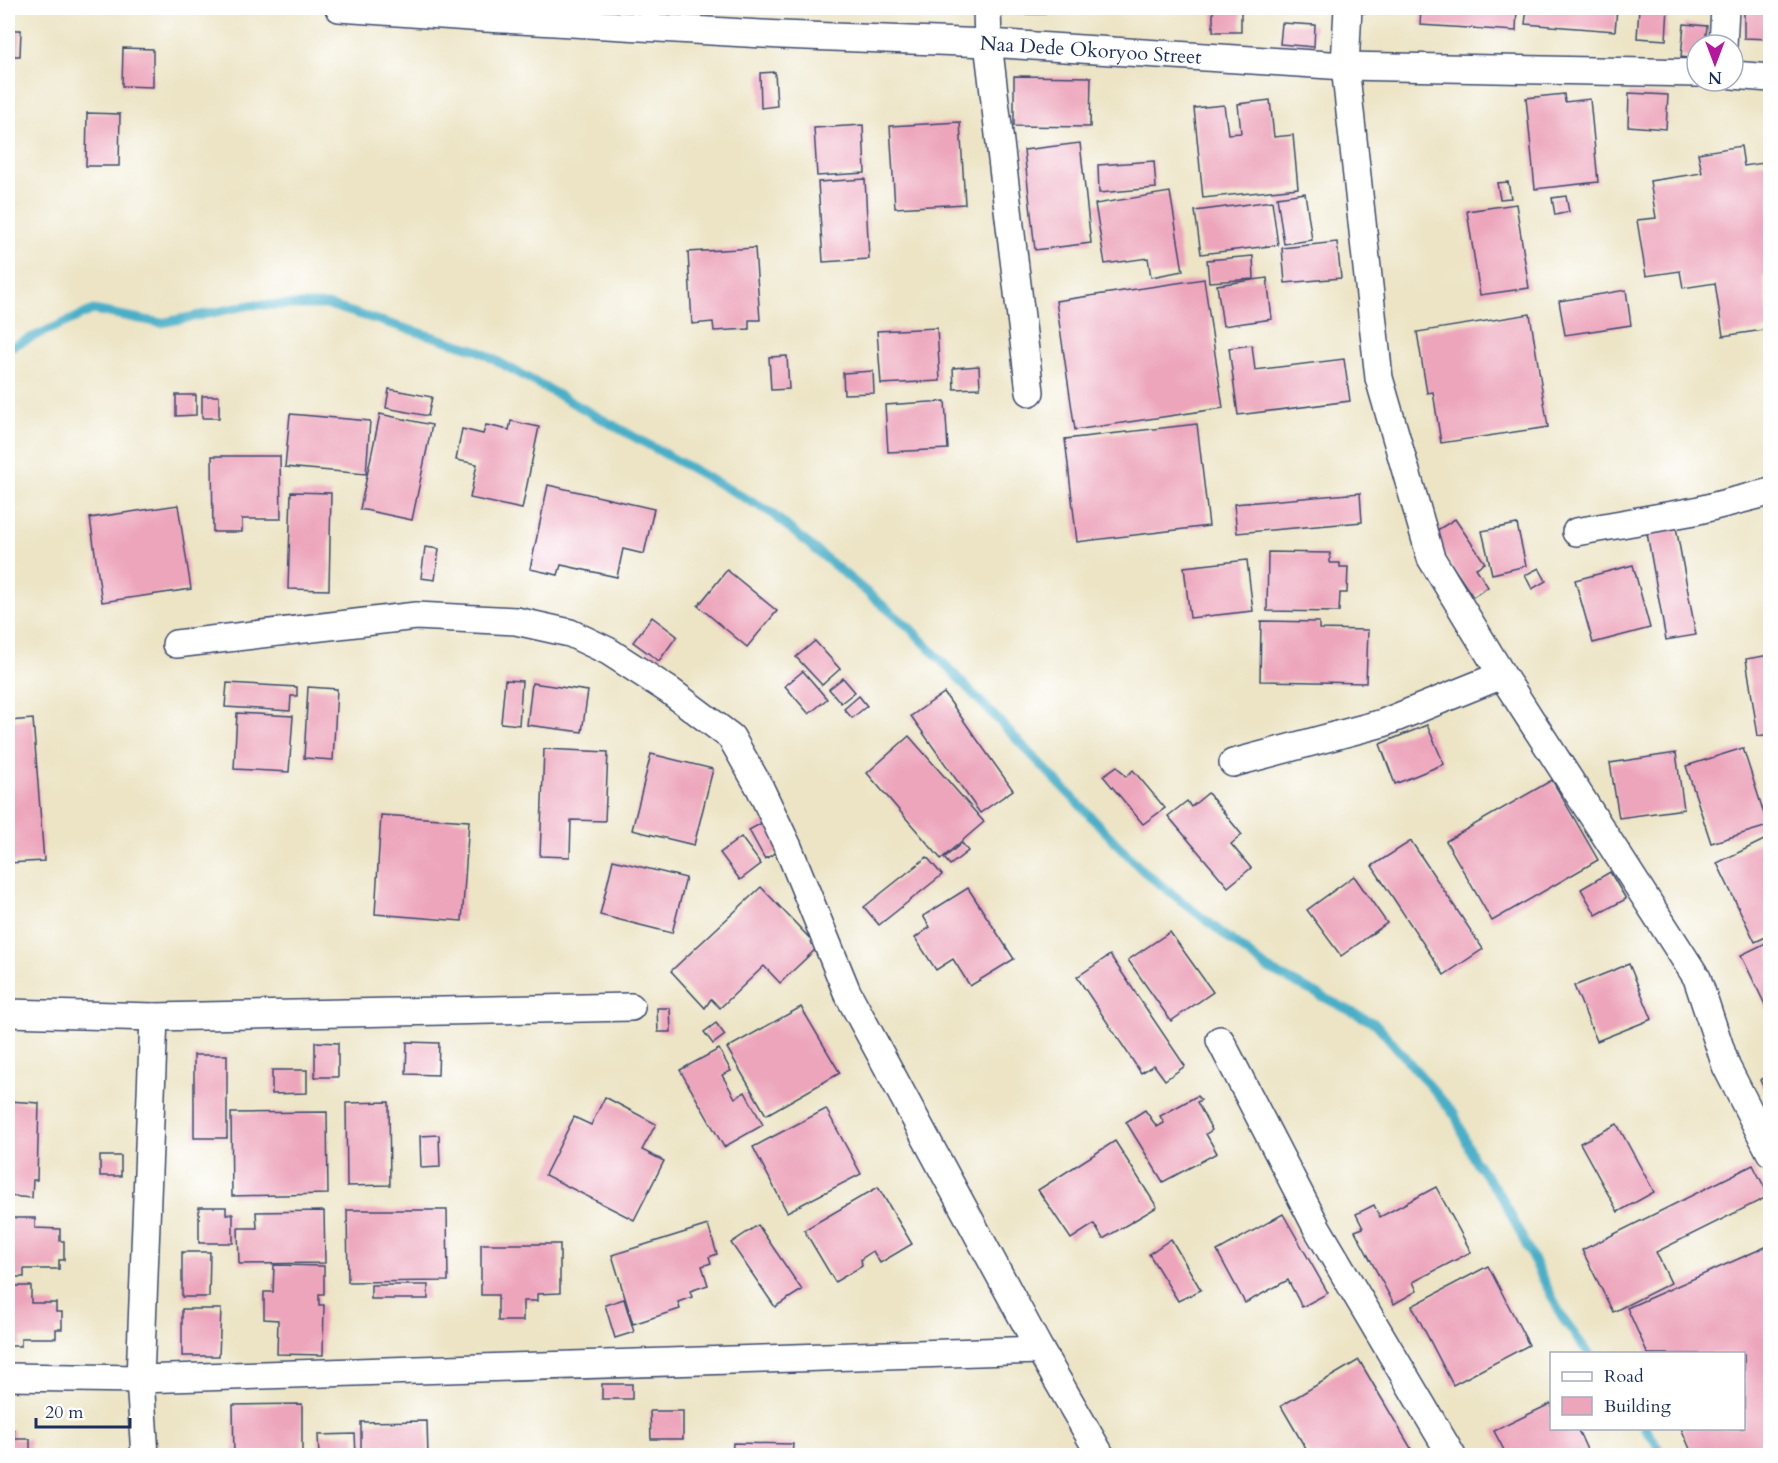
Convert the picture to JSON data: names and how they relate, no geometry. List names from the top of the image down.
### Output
{
  "streets": {
    "street": ["Naa Dede Okoryoo Street"]
  },
  "legend": ["Road", "Building"],
  "scale_bar": "20 m",
  "north": "bottom"
}
